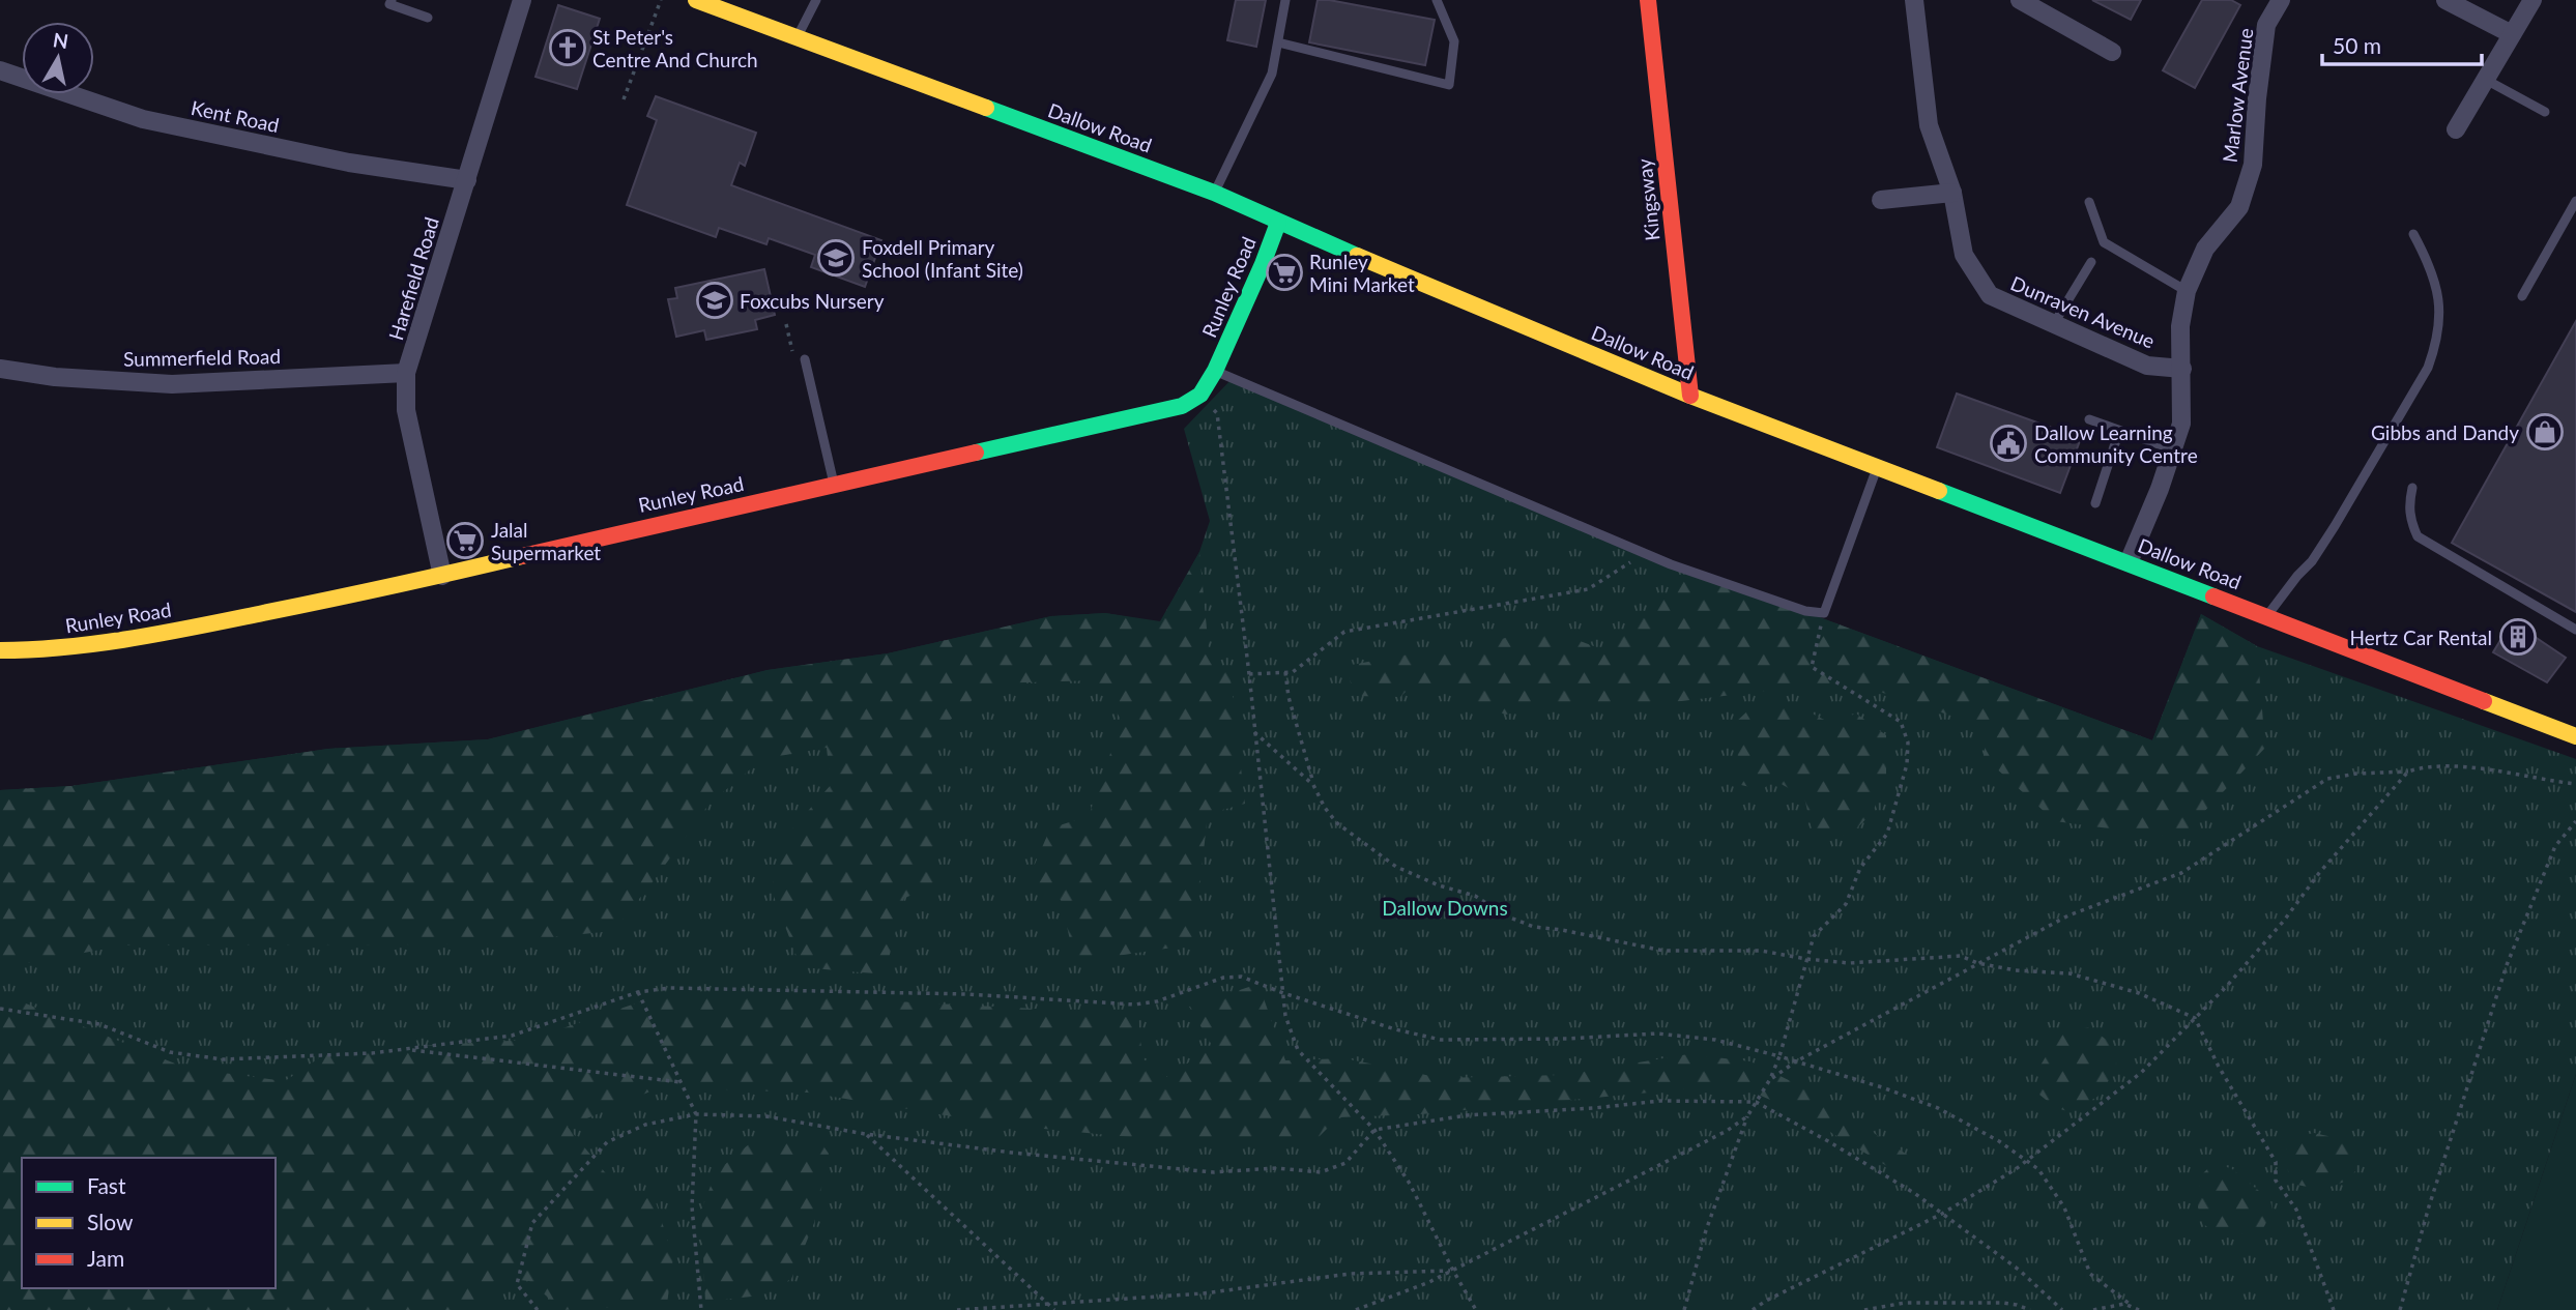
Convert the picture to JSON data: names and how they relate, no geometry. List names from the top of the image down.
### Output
{
  "streets": {
    "street": [
      "Marlow Avenue",
      "Kent Road",
      "Dallow Road",
      "Kingsway",
      "Harefield Road",
      "Runley Road",
      "Dunraven Avenue",
      "Summerfield Road"
    ]
  },
  "crossings": [
    ["Marlow Avenue", "Dallow Road"],
    ["Marlow Avenue", "Dunraven Avenue"],
    ["Kent Road", "Harefield Road"],
    ["Dallow Road", "Kingsway"],
    ["Dallow Road", "Runley Road"],
    ["Harefield Road", "Runley Road"],
    ["Harefield Road", "Summerfield Road"]
  ],
  "parks": ["Dallow Downs"],
  "places": {
    "church": ["St Peter's Centre And Church"],
    "school or university": ["Foxdell Primary School (Infant Site)", "Foxcubs Nursery"],
    "supermarket": ["Runley Mini Market", "Jalal Supermarket"],
    "shop": ["Gibbs and Dandy"],
    "public building": ["Dallow Learning Community Centre"],
    "building": ["Hertz Car Rental"]
  },
  "legend": ["Fast", "Slow", "Jam"],
  "scale_bar": "50 m",
  "north": "top"
}
